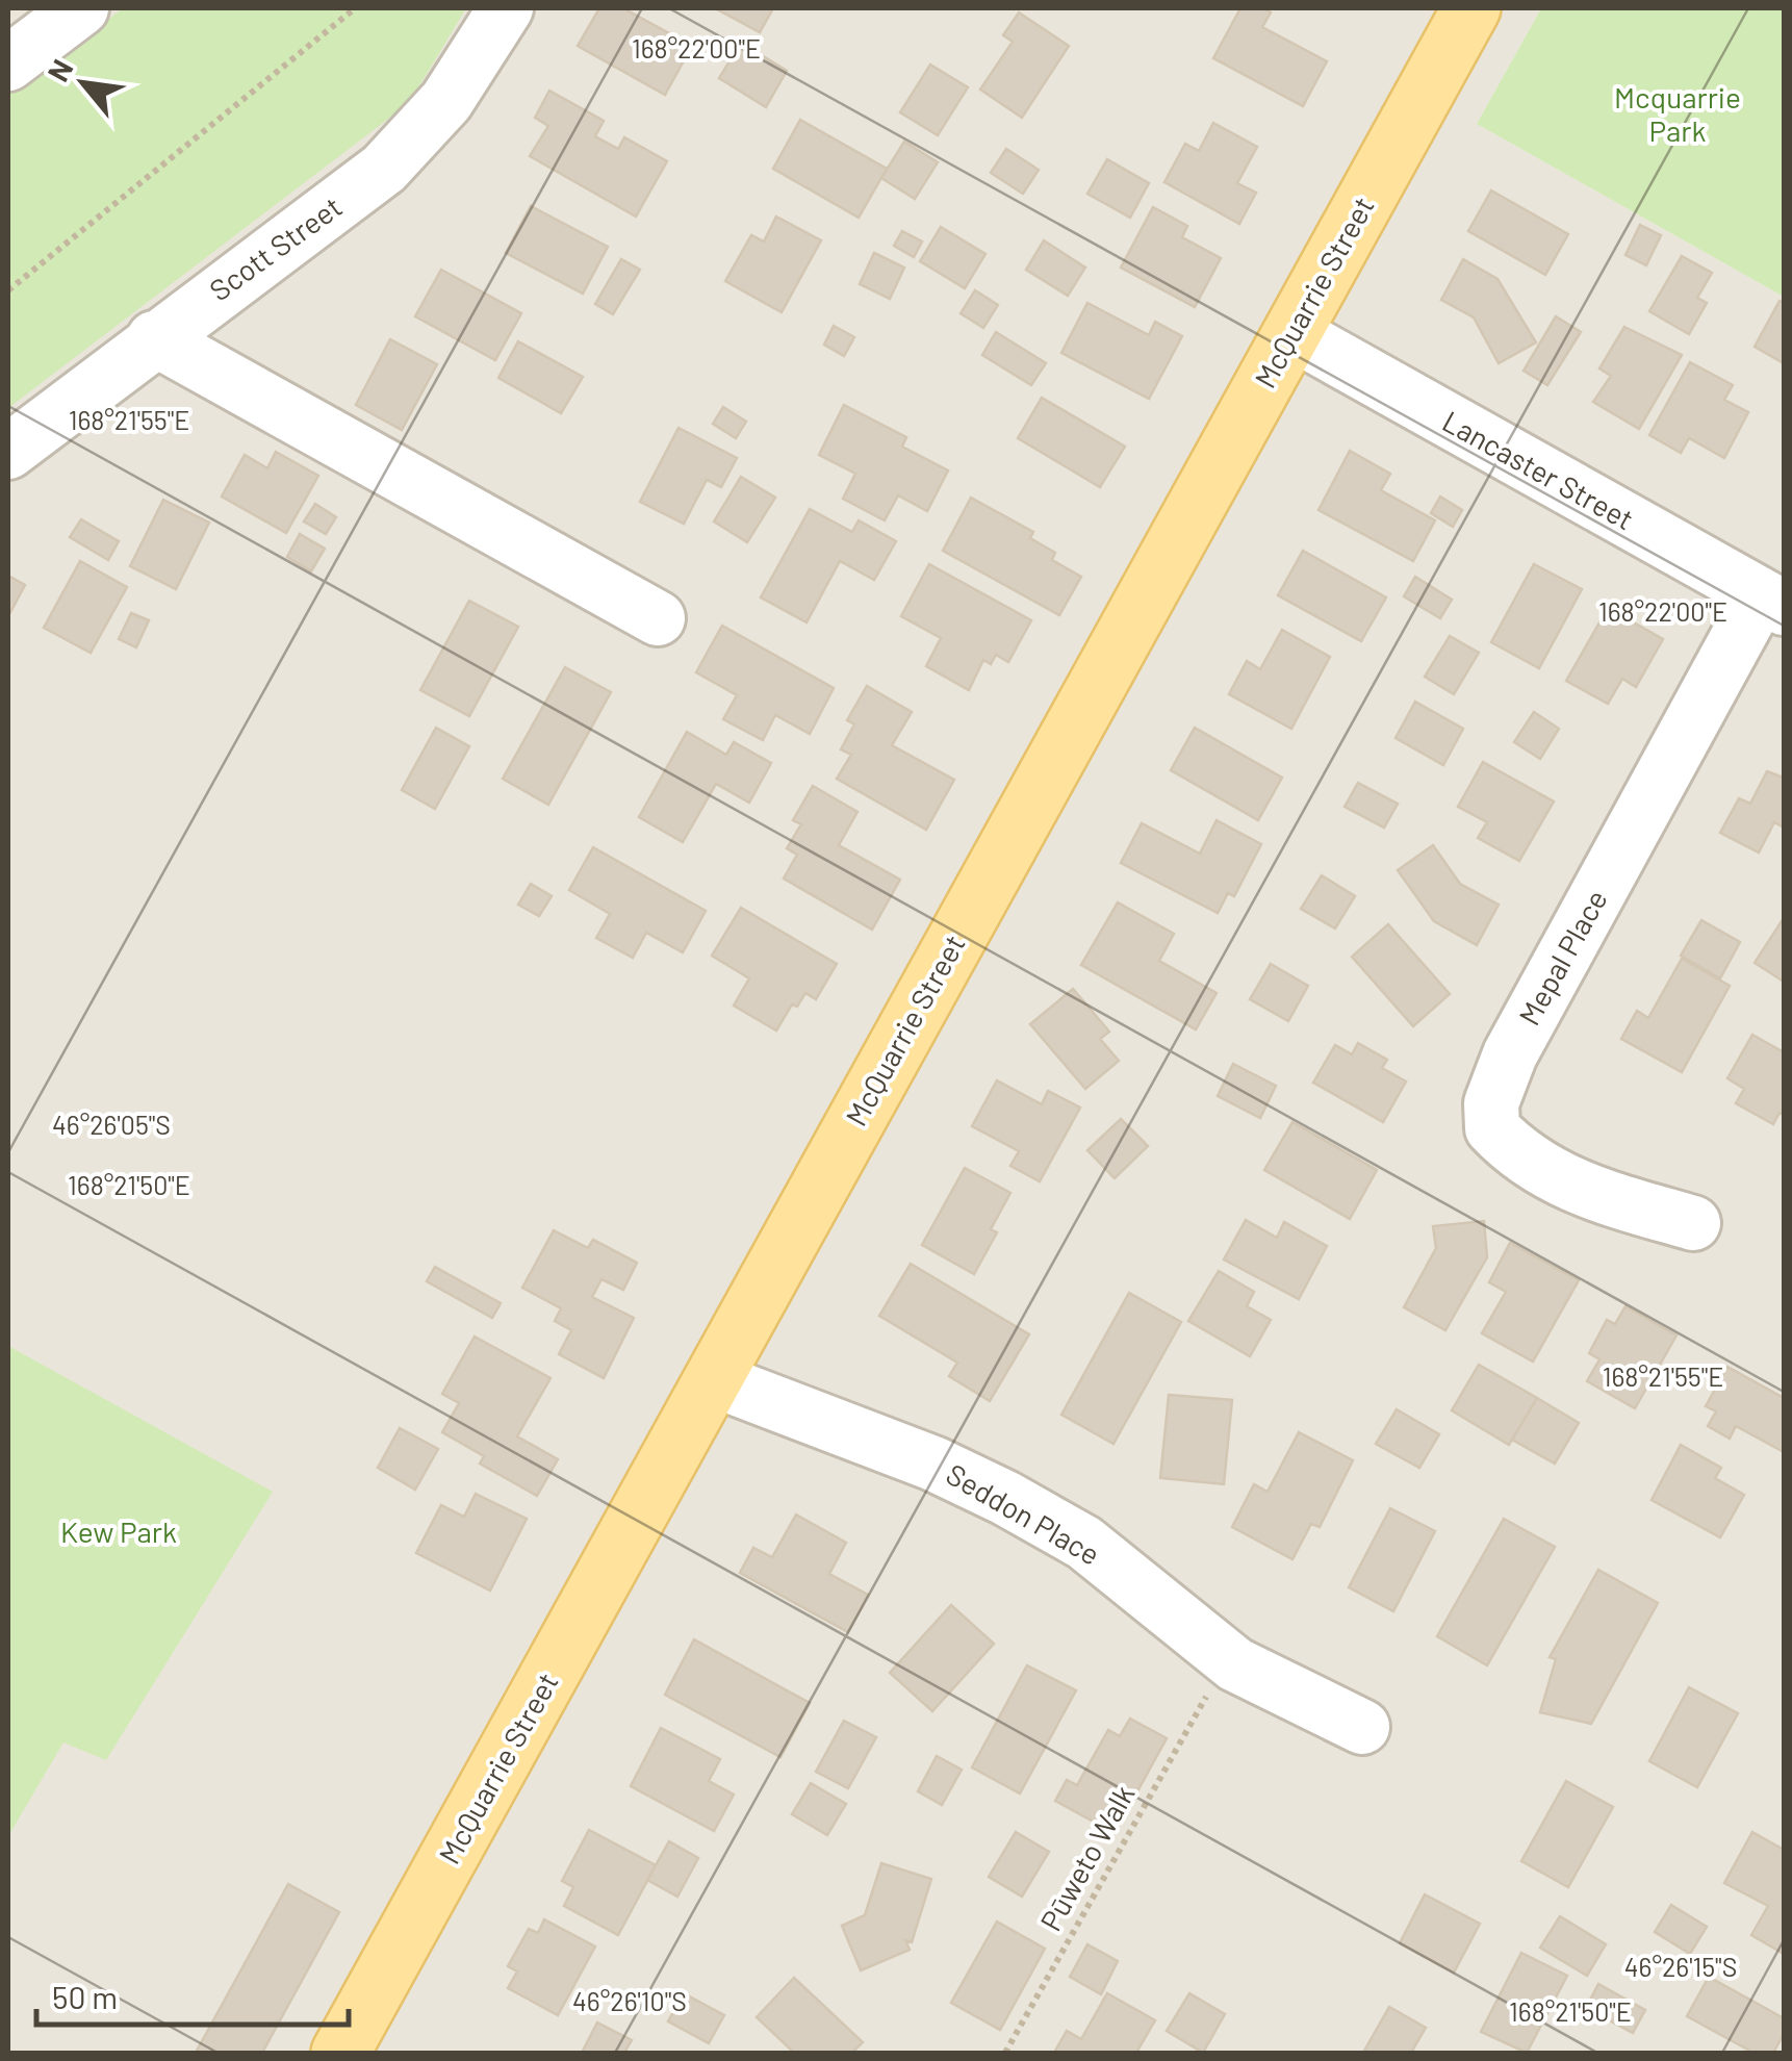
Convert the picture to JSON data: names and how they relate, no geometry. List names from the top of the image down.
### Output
{
  "streets": {
    "main road": ["McQuarrie Street"],
    "street": [
      "Scott Street",
      "Lancaster Street",
      "Mepal Place",
      "Seddon Place"
    ],
    "path": ["Pūweto Walk"]
  },
  "crossings": [
    ["McQuarrie Street", "Lancaster Street"],
    ["McQuarrie Street", "Seddon Place"],
    ["Lancaster Street", "Mepal Place"]
  ],
  "parks": ["Mcquarrie Park", "Kew Park"],
  "scale_bar": "50 m",
  "north": "top left",
  "coordinates": [
    "168°22'00\"E",
    "168°21'55\"E",
    "46°26'05\"S",
    "168°21'50\"E",
    "46°26'15\"S",
    "46°26'10\"S"
  ]
}
